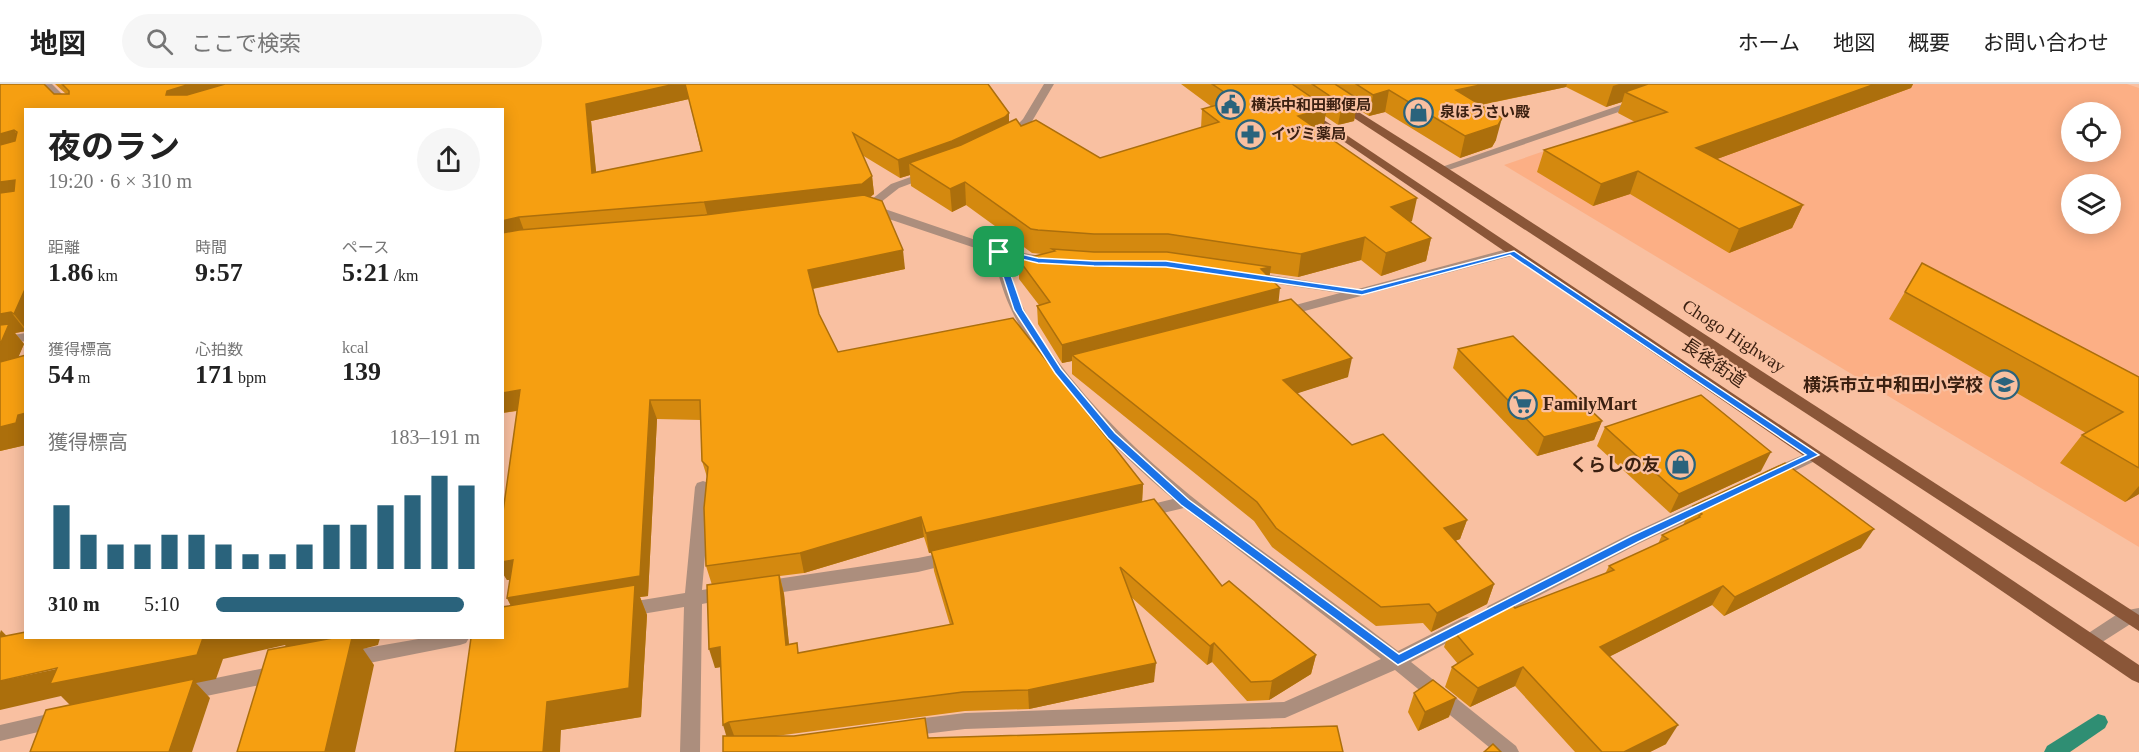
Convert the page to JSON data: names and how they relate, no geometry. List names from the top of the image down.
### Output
{
  "streets": {
    "main road": ["Chogo Highway", "長後街道"]
  },
  "places": {
    "public building": ["横浜中和田郵便局"],
    "shop": ["泉ほうさい殿", "くらしの友"],
    "pharmacy": ["イヅミ薬局"],
    "school or university": ["横浜市立中和田小学校"],
    "supermarket": ["FamilyMart"]
  },
  "page": {
    "header": "地図",
    "search": "ここで検索",
    "nav": [
      "ホーム",
      "地図",
      "概要",
      "お問い合わせ"
    ],
    "heading": ["夜のラン", "19:20 · 6 × 310 m"],
    "stats": [
      ["距離", "1.86 km"],
      ["時間", "9:57"],
      ["ペース", "5:21 /km"],
      ["獲得標高", "54 m"],
      ["心拍数", "171 bpm"],
      ["kcal", "139"]
    ],
    "chart": ["獲得標高", "183–191 m"],
    "list": [
      {
        "name": "310 m",
        "note": "5:10"
      }
    ]
  }
}
